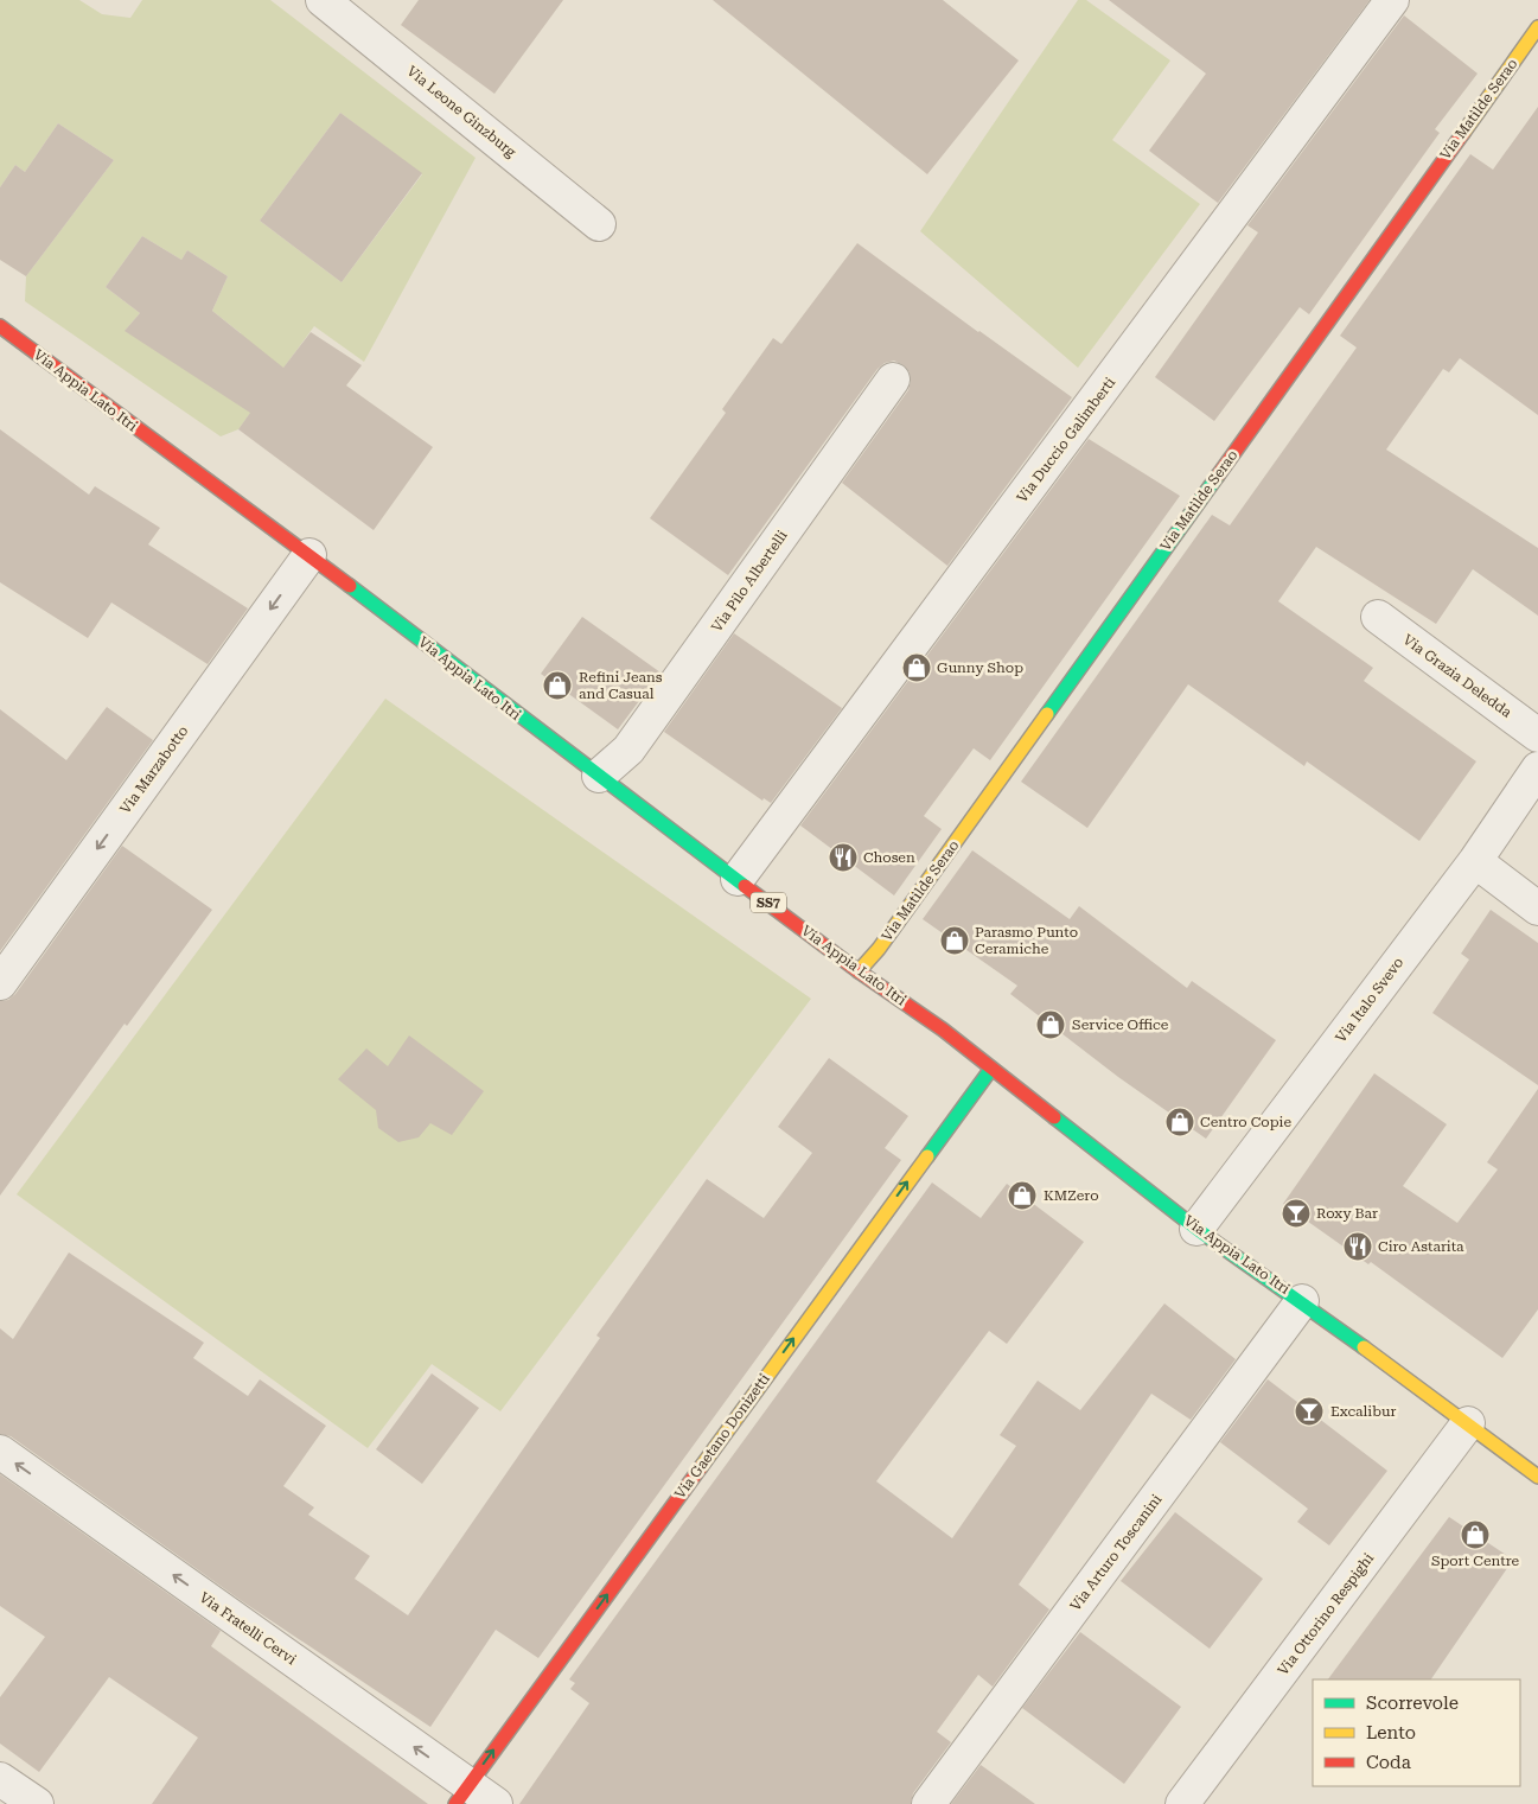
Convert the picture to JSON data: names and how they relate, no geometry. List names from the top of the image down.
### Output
{
  "streets": {
    "street": [
      "Via Matilde Serao",
      "Via Leone Ginzburg",
      "Via Appia Lato Itri",
      "Via Duccio Galimberti",
      "Via Pilo Albertelli",
      "Via Grazia Deledda",
      "Via Marzabotto",
      "SS7",
      "Via Italo Svevo",
      "Via Gaetano Donizetti",
      "Via Arturo Toscanini",
      "Via Ottorino Respighi",
      "Via Fratelli Cervi"
    ]
  },
  "crossings": [
    ["Via Matilde Serao", "Via Appia Lato Itri"],
    ["Via Appia Lato Itri", "Via Duccio Galimberti"],
    ["Via Appia Lato Itri", "Via Pilo Albertelli"],
    ["Via Appia Lato Itri", "Via Marzabotto"],
    ["Via Appia Lato Itri", "Via Italo Svevo"],
    ["Via Appia Lato Itri", "Via Gaetano Donizetti"],
    ["Via Appia Lato Itri", "Via Arturo Toscanini"],
    ["Via Appia Lato Itri", "Via Ottorino Respighi"],
    ["Via Gaetano Donizetti", "Via Fratelli Cervi"]
  ],
  "one_way": ["Via Marzabotto", "Via Gaetano Donizetti", "Via Fratelli Cervi"],
  "places": {
    "shop": [
      "Gunny Shop",
      "Refini Jeans and Casual",
      "Parasmo Punto Ceramiche",
      "Service Office",
      "Centro Copie",
      "KMZero",
      "Sport Centre"
    ],
    "restaurant": ["Chosen", "Ciro Astarita"],
    "bar": ["Roxy Bar", "Excalibur"]
  },
  "legend": ["Scorrevole", "Lento", "Coda"]
}
